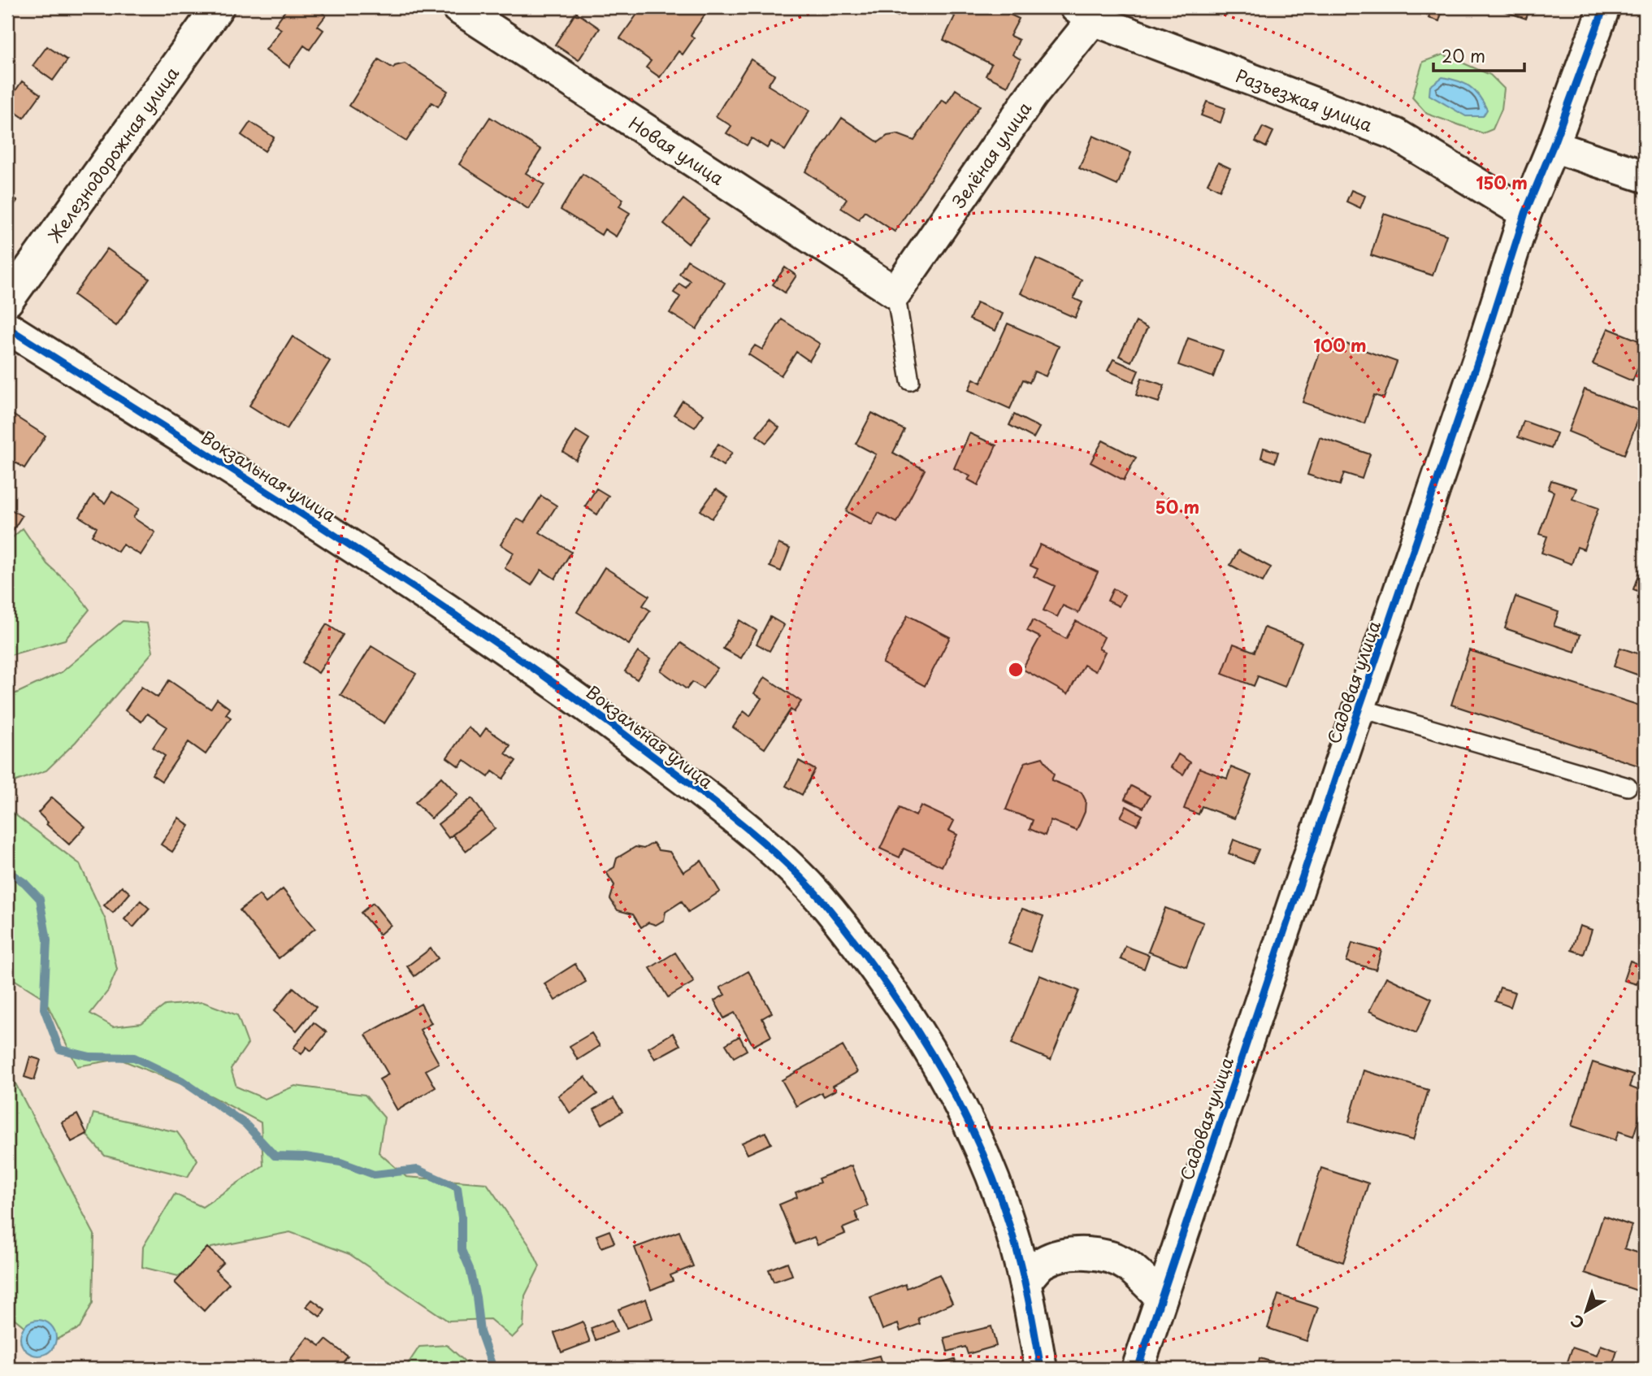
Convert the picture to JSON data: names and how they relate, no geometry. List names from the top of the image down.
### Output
{
  "streets": {
    "street": [
      "Разъезжая улица",
      "Новая улица",
      "Железнодорожная улица",
      "Зелёная улица",
      "Вокзальная улица",
      "Садовая улица"
    ]
  },
  "crossings": [
    ["Разъезжая улица", "Зелёная улица"],
    ["Разъезжая улица", "Садовая улица"],
    ["Новая улица", "Зелёная улица"]
  ],
  "scale_bar": "20 m",
  "north": "bottom left",
  "rings": ["150 m", "100 m", "50 m"]
}
